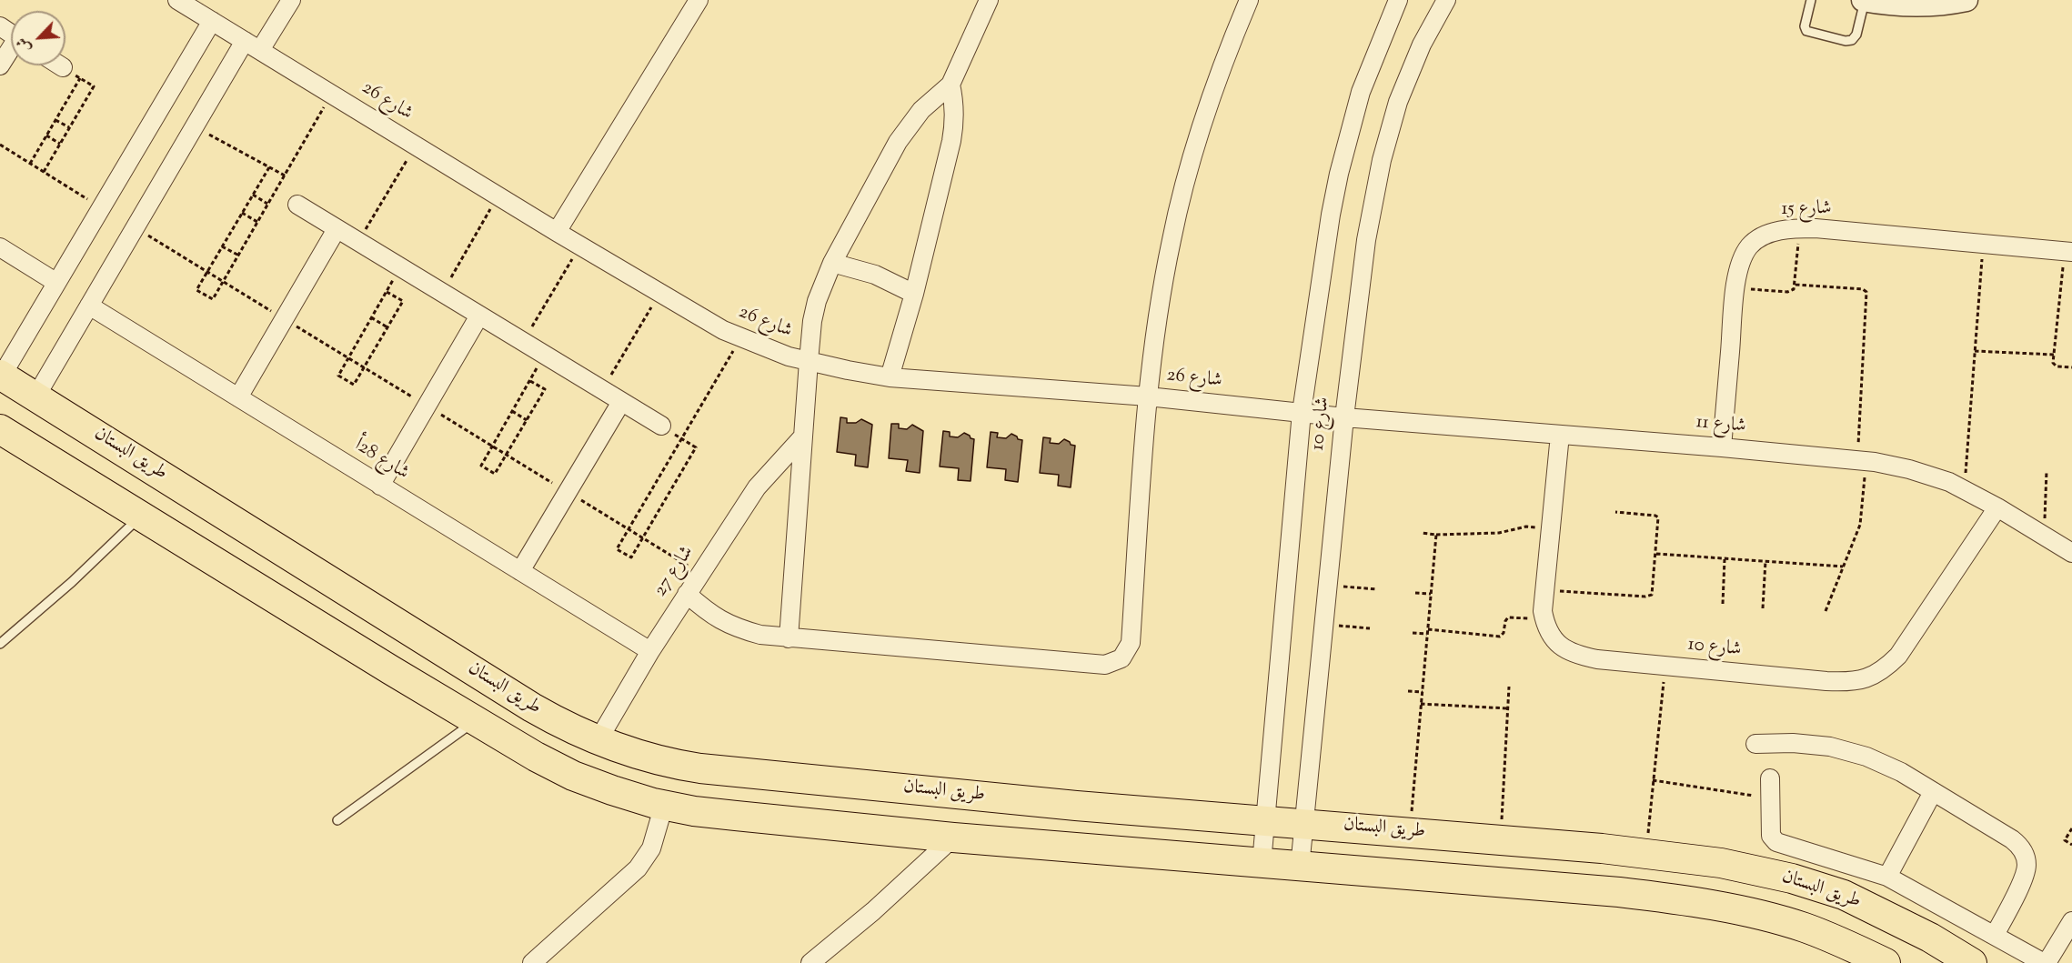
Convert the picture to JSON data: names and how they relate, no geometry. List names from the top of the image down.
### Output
{
  "streets": {
    "main road": ["طريق البستان"],
    "street": [
      "شارع 26",
      "شارع 15",
      "شارع 10",
      "شارع 11",
      "شارع 28أ",
      "شارع 27"
    ]
  },
  "crossings": [
    ["شارع 26", "شارع 10"],
    ["شارع 26", "شارع 11"],
    ["شارع 15", "شارع 11"],
    ["شارع 10", "شارع 11"],
    ["شارع 10", "طريق البستان"],
    ["طريق البستان", "شارع 27"],
    ["شارع 28أ", "شارع 27"]
  ],
  "north": "bottom left"
}
